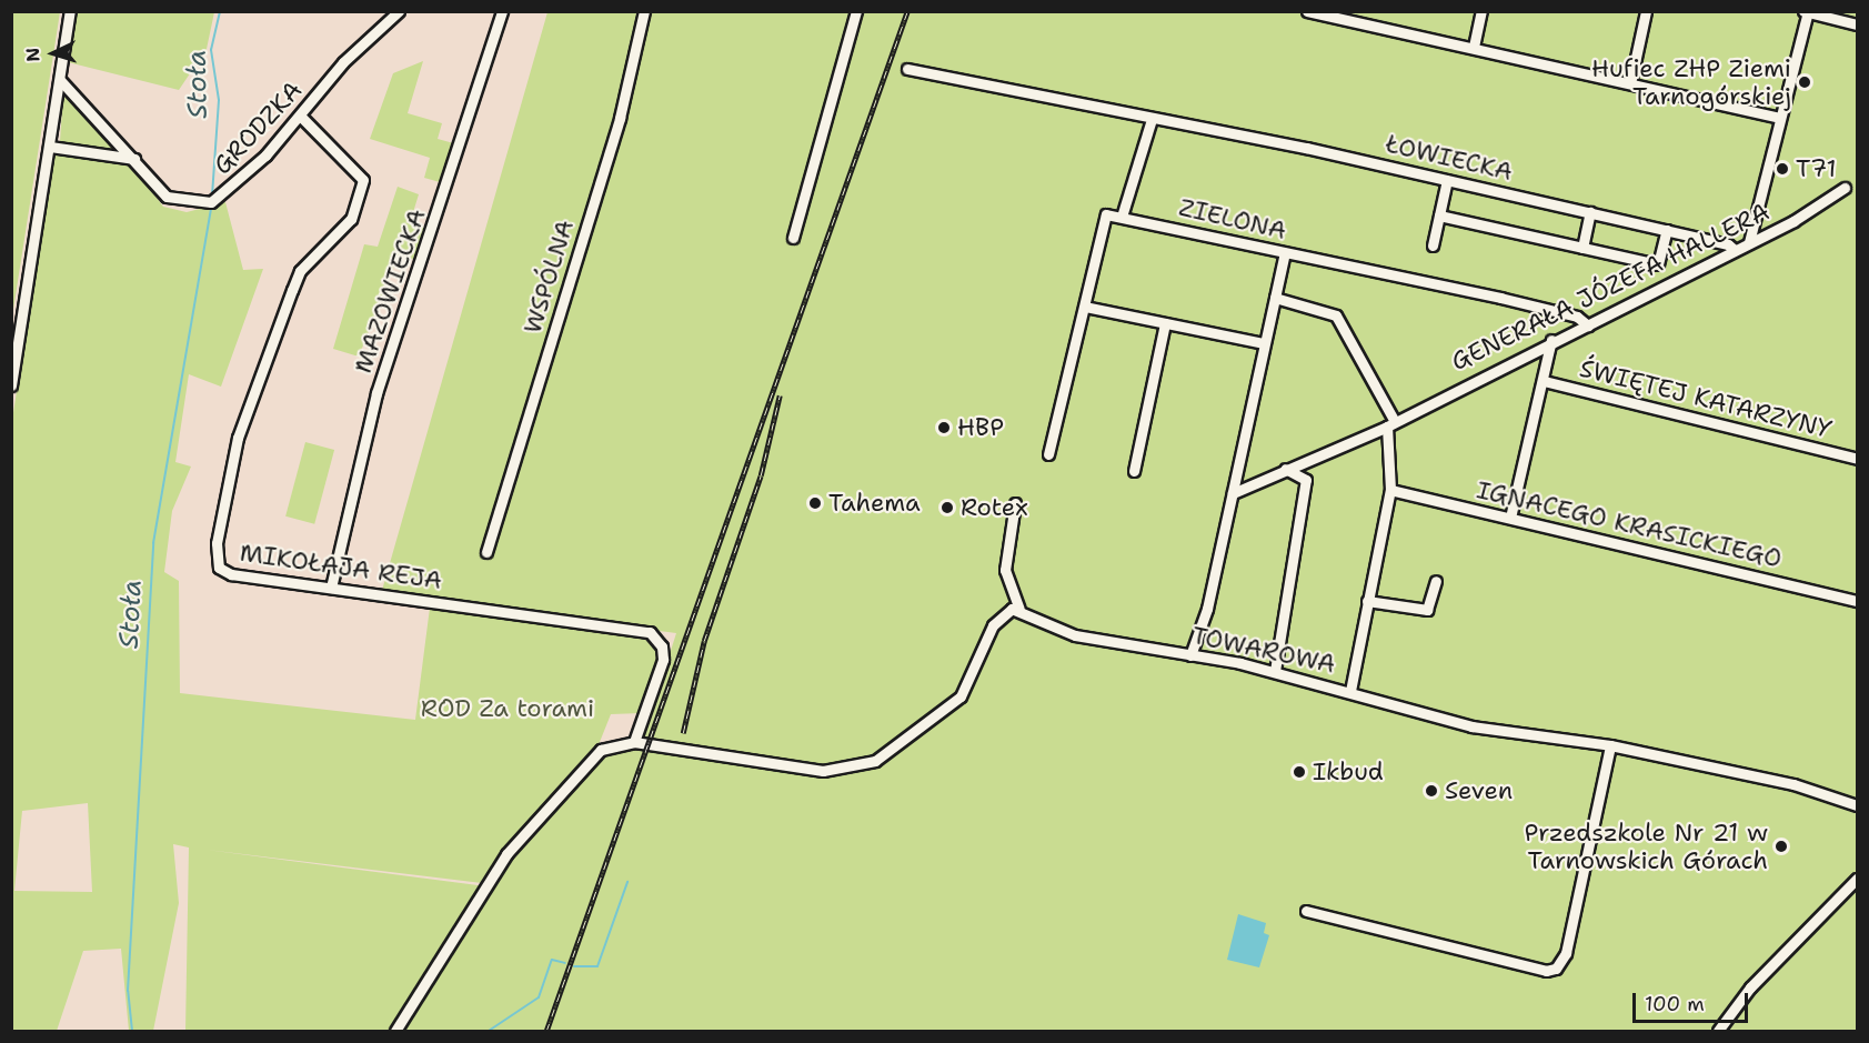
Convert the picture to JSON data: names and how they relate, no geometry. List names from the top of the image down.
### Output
{
  "streets": {
    "street": [
      "GRODZKA",
      "ŁOWIECKA",
      "ZIELONA",
      "WSPÓLNA",
      "GENERAŁA JÓZEFA HALLERA",
      "MAZOWIECKA",
      "ŚWIĘTEJ KATARZYNY",
      "IGNACEGO KRASICKIEGO",
      "MIKOŁAJA REJA",
      "TOWAROWA"
    ]
  },
  "crossings": [
    ["GRODZKA", "MIKOŁAJA REJA"],
    ["ŁOWIECKA", "GENERAŁA JÓZEFA HALLERA"],
    ["ZIELONA", "GENERAŁA JÓZEFA HALLERA"],
    ["GENERAŁA JÓZEFA HALLERA", "ŚWIĘTEJ KATARZYNY"],
    ["MAZOWIECKA", "MIKOŁAJA REJA"],
    ["ŚWIĘTEJ KATARZYNY", "IGNACEGO KRASICKIEGO"]
  ],
  "water": ["Stoła"],
  "parks": ["ROD Za torami"],
  "places": [
    "Hufiec ZHP Ziemi Tarnogórskiej",
    "T71",
    "HBP",
    "Tahema",
    "Rotex",
    "Ikbud",
    "Seven",
    "Przedszkole Nr 21 w Tarnowskich Górach"
  ],
  "scale_bar": "100 m",
  "north": "left"
}
